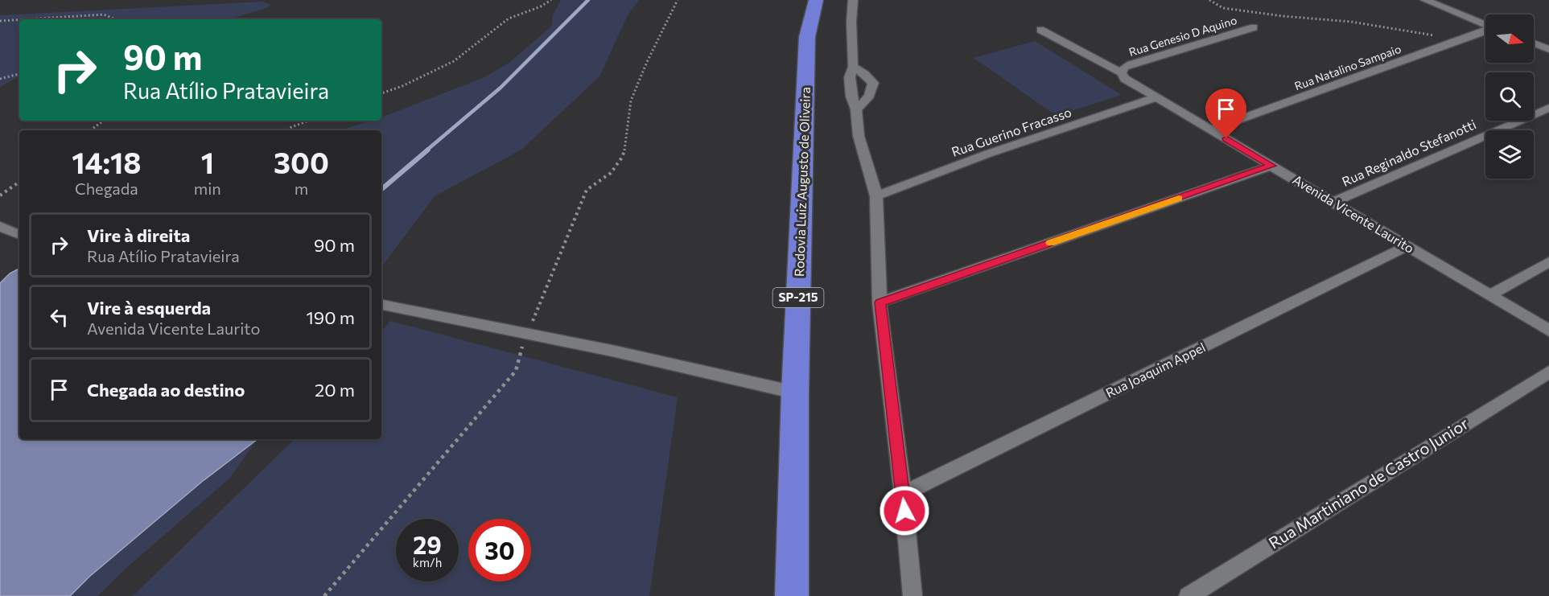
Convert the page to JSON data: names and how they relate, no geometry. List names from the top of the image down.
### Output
{
  "streets": {
    "highway": ["Rodovia Luiz Augusto de Oliveira", "SP-215"],
    "street": [
      "Rua Genesio D Aquino",
      "Rua Natalino Sampaio",
      "Rua Guerino Fracasso",
      "Rua Reginaldo Stefanotti",
      "Avenida Vicente Laurito",
      "Rua Joaquim Appel",
      "Rua Martiniano de Castro Junior"
    ]
  },
  "crossings": [
    ["Rua Genesio D Aquino", "Avenida Vicente Laurito"],
    ["Rua Natalino Sampaio", "Avenida Vicente Laurito"],
    ["Rua Guerino Fracasso", "Avenida Vicente Laurito"],
    ["Rua Reginaldo Stefanotti", "Avenida Vicente Laurito"],
    ["Avenida Vicente Laurito", "Rua Joaquim Appel"]
  ],
  "north": "right",
  "page": {
    "turn": ["90 m", "Rua Atílio Pratavieira"],
    "eta": [
      "14:18",
      "Chegada",
      "1",
      "min",
      "300",
      "m"
    ],
    "list": [
      {
        "name": "Vire à direita",
        "note": "Rua Atílio Pratavieira",
        "value": "90 m"
      },
      {
        "name": "Vire à esquerda",
        "note": "Avenida Vicente Laurito",
        "value": "190 m"
      },
      {
        "name": "Chegada ao destino",
        "value": "20 m"
      }
    ],
    "speed": "29 km/h",
    "limit": "30"
  }
}
